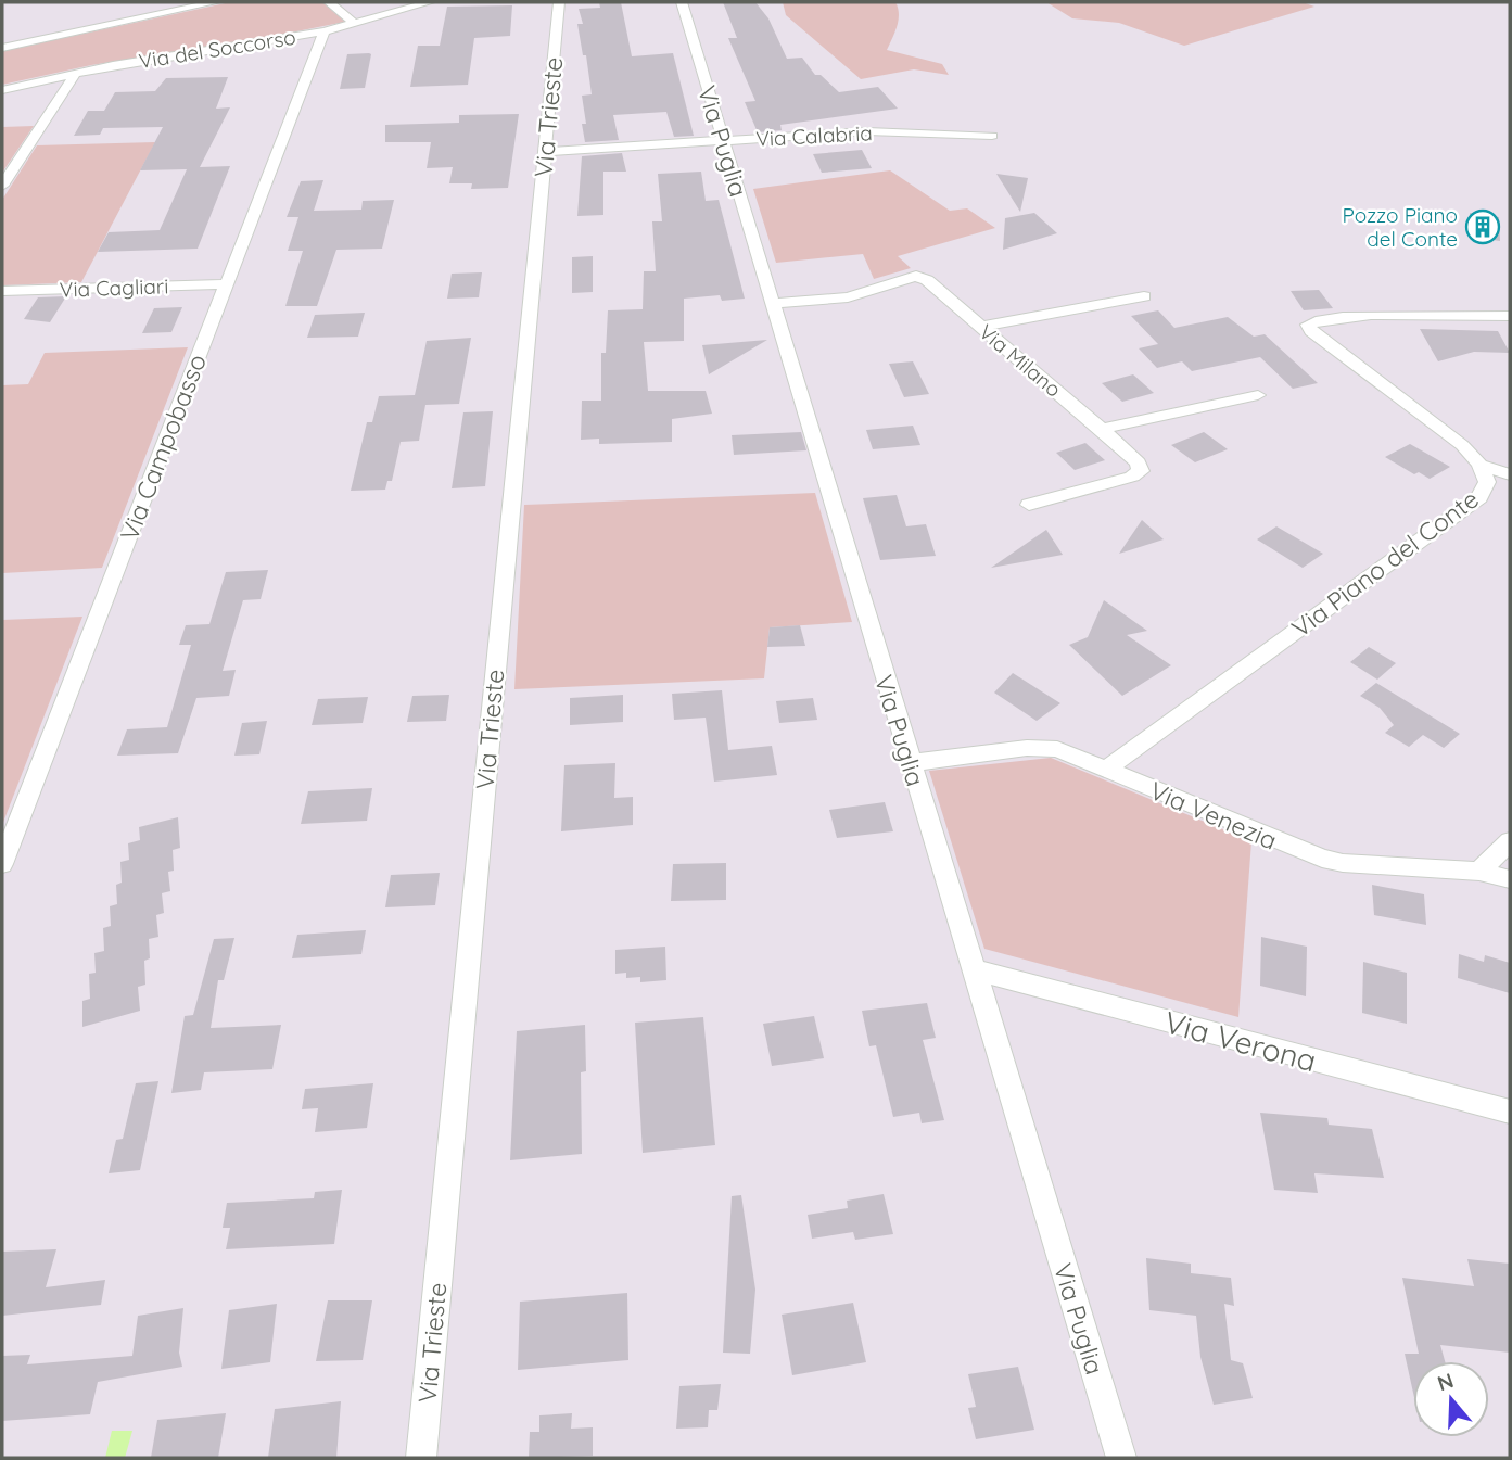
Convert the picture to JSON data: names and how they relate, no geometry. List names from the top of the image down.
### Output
{
  "streets": {
    "street": [
      "Via del Soccorso",
      "Via Trieste",
      "Via Calabria",
      "Via Puglia",
      "Via Cagliari",
      "Via Milano",
      "Via Campobasso",
      "Via Piano del Conte",
      "Via Venezia",
      "Via Verona"
    ]
  },
  "crossings": [
    ["Via del Soccorso", "Via Campobasso"],
    ["Via Trieste", "Via Calabria"],
    ["Via Calabria", "Via Puglia"],
    ["Via Puglia", "Via Milano"],
    ["Via Puglia", "Via Venezia"],
    ["Via Puglia", "Via Verona"],
    ["Via Cagliari", "Via Campobasso"],
    ["Via Piano del Conte", "Via Venezia"]
  ],
  "places": {
    "building": ["Pozzo Piano del Conte"]
  },
  "north": "top"
}
